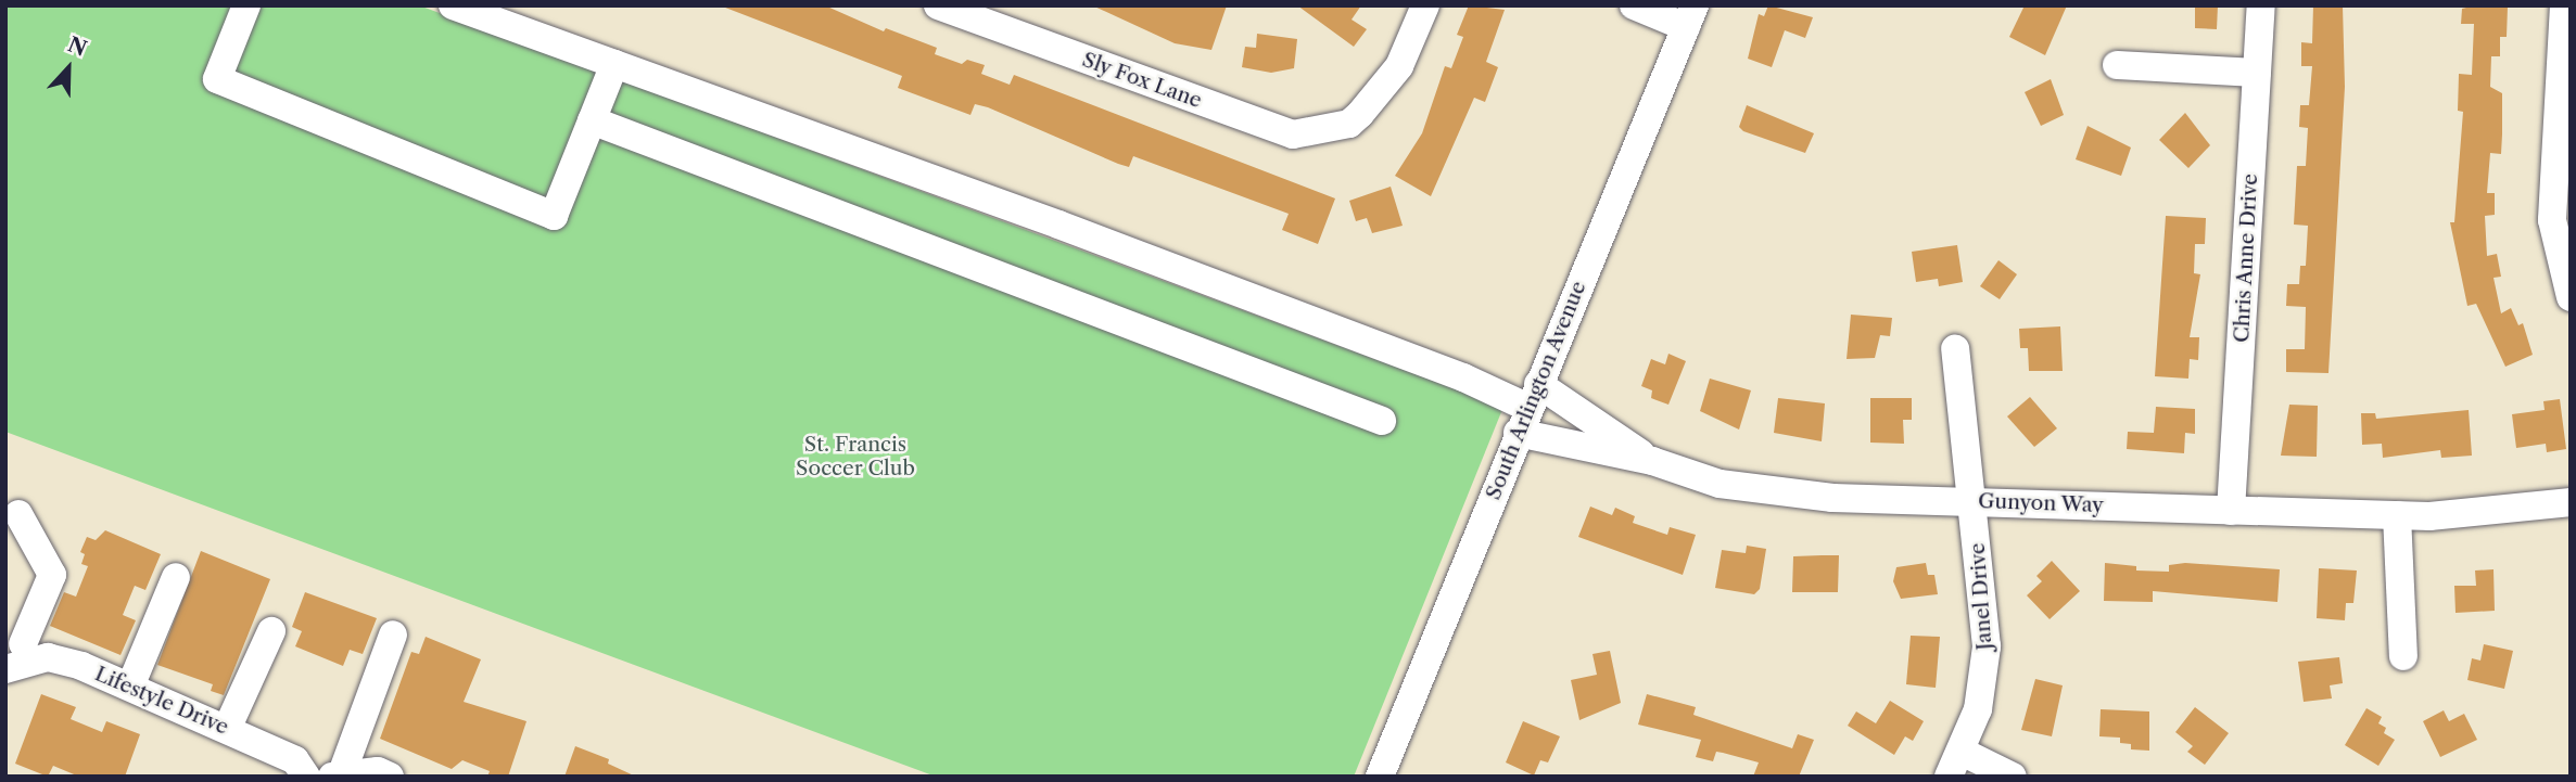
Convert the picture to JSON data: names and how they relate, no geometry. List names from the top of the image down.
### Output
{
  "streets": {
    "street": [
      "Sly Fox Lane",
      "Chris Anne Drive",
      "South Arlington Avenue",
      "Gunyon Way",
      "Janel Drive",
      "Lifestyle Drive"
    ]
  },
  "crossings": [
    ["Chris Anne Drive", "Gunyon Way"],
    ["South Arlington Avenue", "Gunyon Way"],
    ["Gunyon Way", "Janel Drive"]
  ],
  "parks": ["St. Francis Soccer Club"],
  "north": "top"
}
